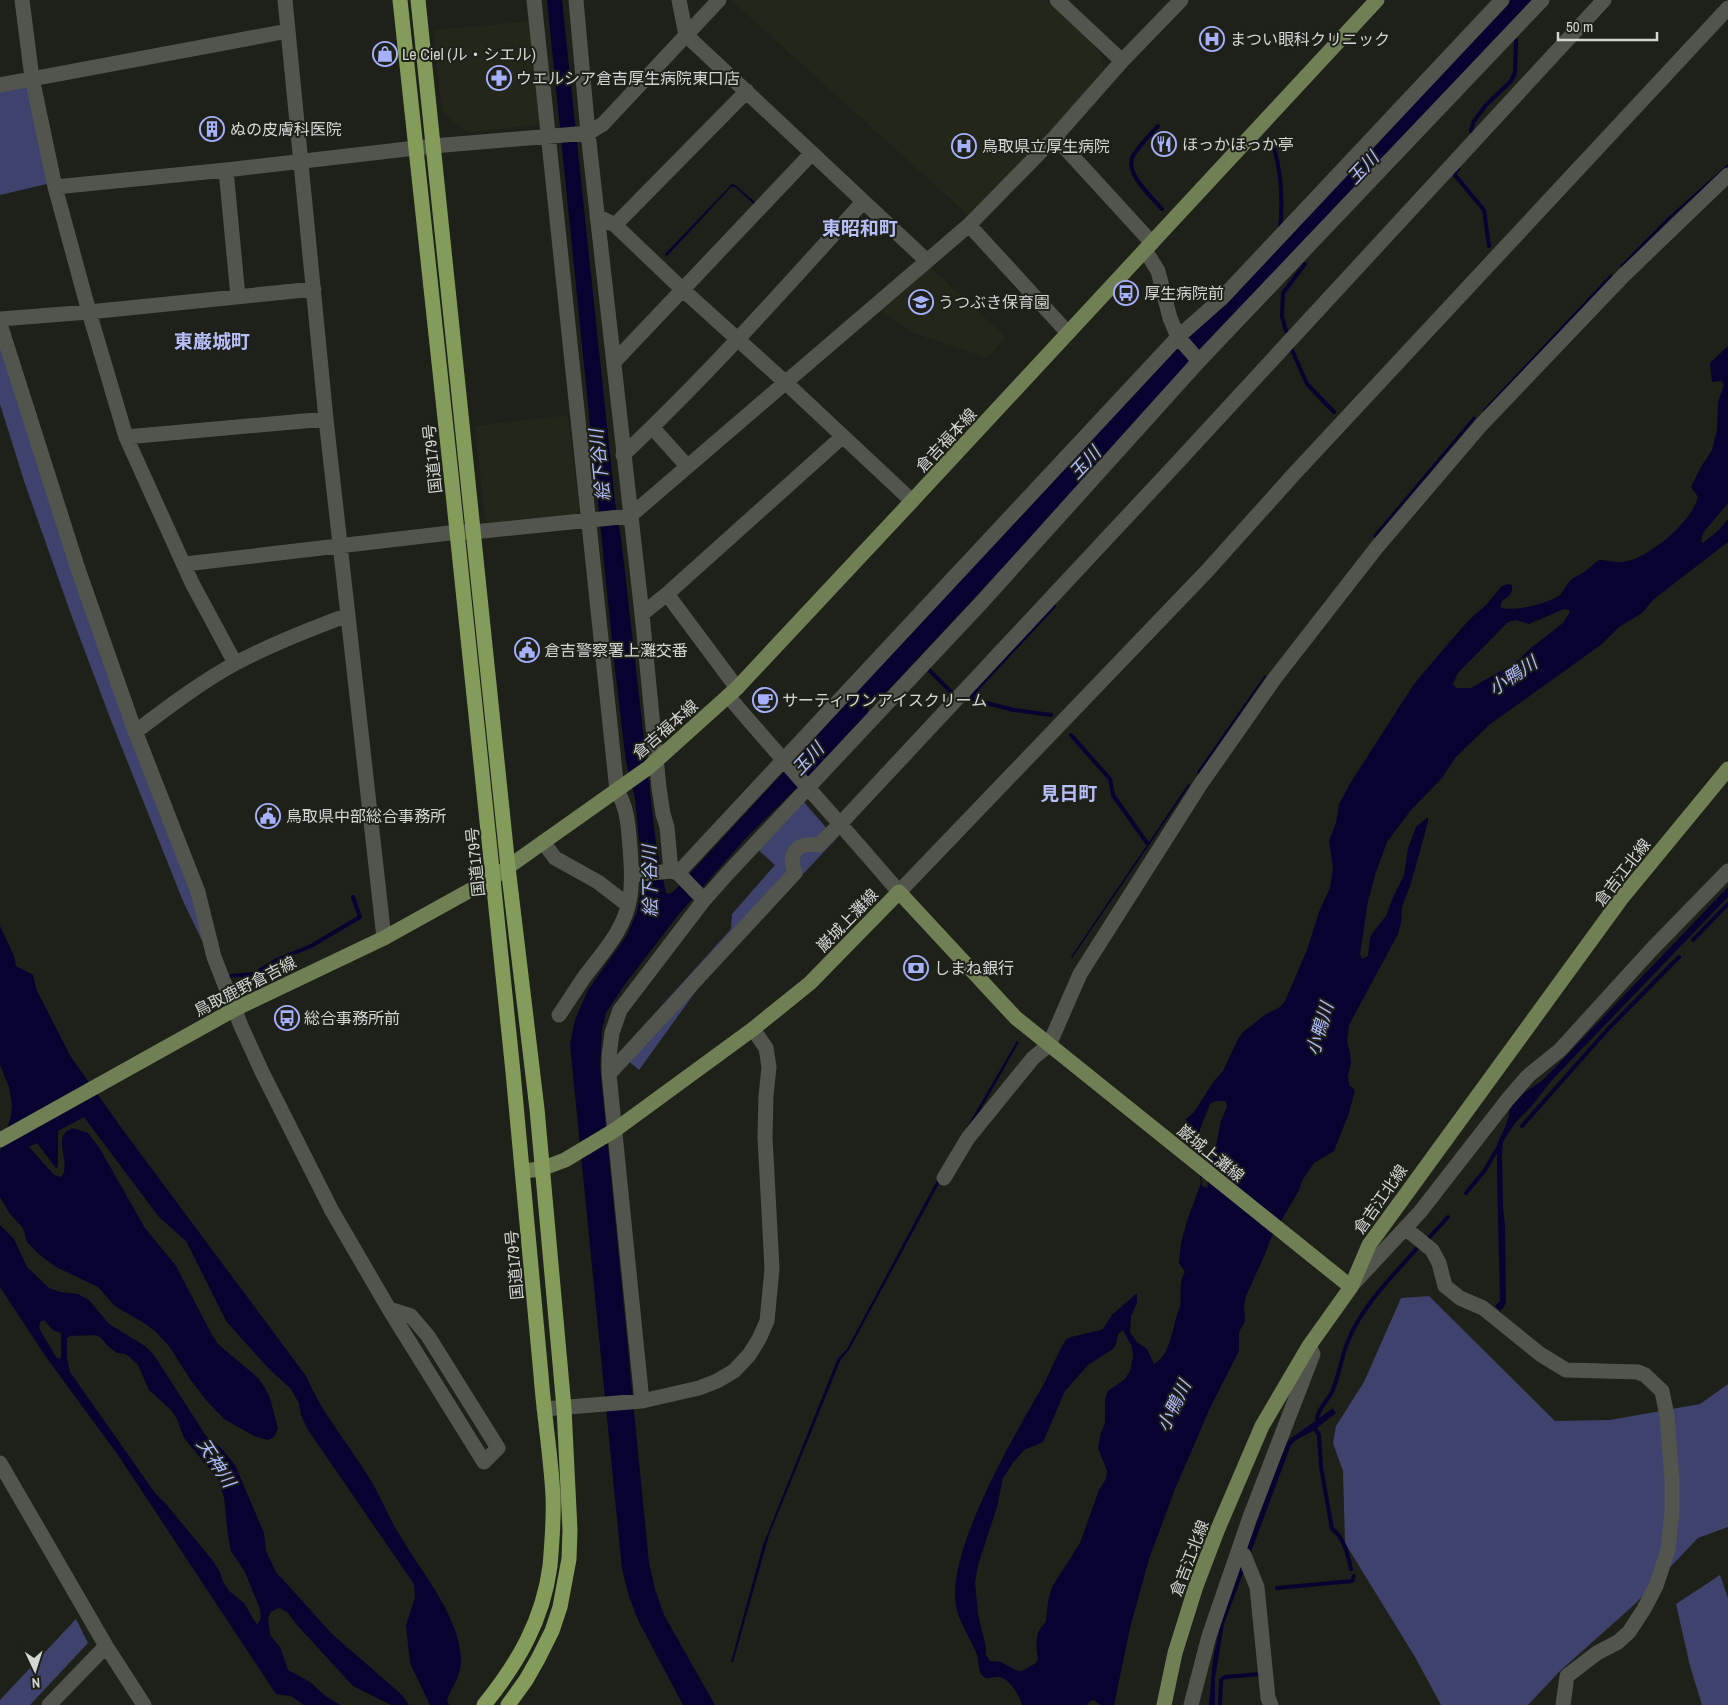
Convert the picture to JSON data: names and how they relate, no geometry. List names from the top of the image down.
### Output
{
  "streets": {
    "highway": ["国道179号"],
    "main road": [
      "倉吉福本線",
      "倉吉江北線",
      "巌城上灘線",
      "鳥取鹿野倉吉線"
    ]
  },
  "crossings": [
    ["倉吉福本線", "国道179号"],
    ["倉吉福本線", "鳥取鹿野倉吉線"],
    ["国道179号", "巌城上灘線"],
    ["国道179号", "鳥取鹿野倉吉線"],
    ["倉吉江北線", "巌城上灘線"]
  ],
  "districts": ["東昭和町", "東巌城町", "見日町"],
  "water": [
    "玉川",
    "絵下谷川",
    "小鴨川",
    "天神川"
  ],
  "places": {
    "hospital": ["まつい眼科クリニック", "鳥取県立厚生病院"],
    "shop": ["Le Ciel (ル・シエル)"],
    "pharmacy": ["ウエルシア倉吉厚生病院東口店"],
    "building": ["ぬの皮膚科医院"],
    "restaurant": ["ほっかほっか亭"],
    "bus stop": ["厚生病院前", "総合事務所前"],
    "school or university": ["うつぶき保育園"],
    "public building": ["倉吉警察署上灘交番", "鳥取県中部総合事務所"],
    "cafe": ["サーティワンアイスクリーム"],
    "bank": ["しまね銀行"]
  },
  "scale_bar": "50 m",
  "north": "bottom"
}
